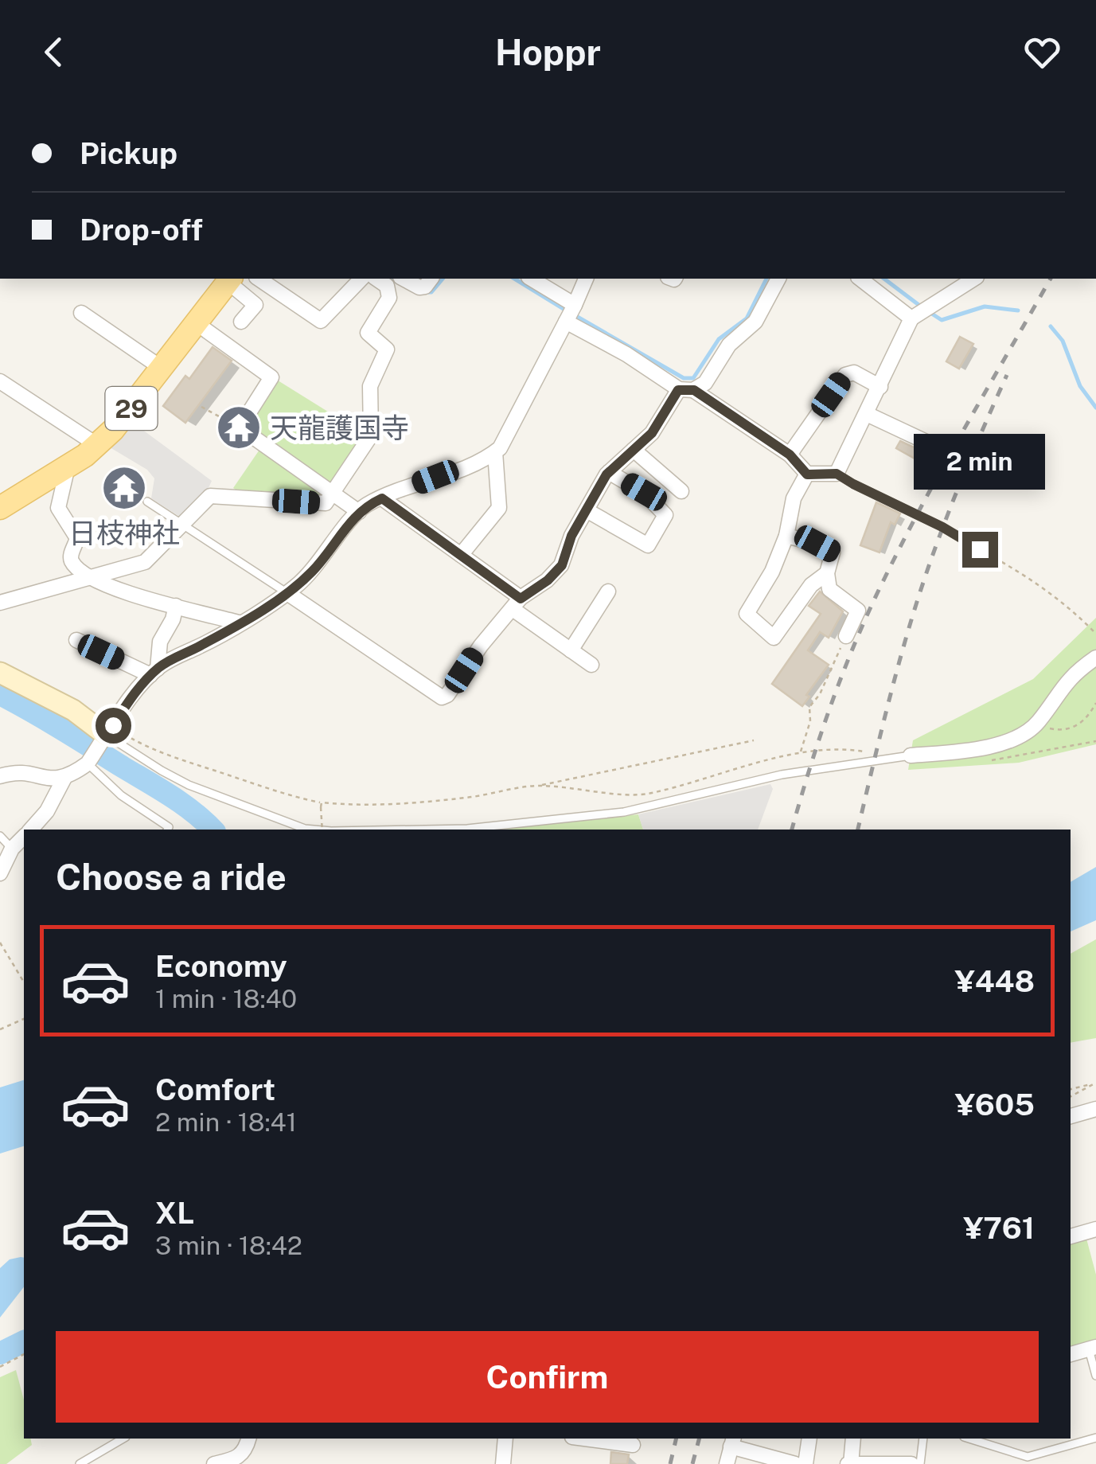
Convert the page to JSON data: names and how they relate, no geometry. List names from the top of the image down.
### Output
{
  "streets": {
    "main road": ["29"]
  },
  "places": {
    "temple": ["天龍護国寺", "日枝神社"]
  },
  "page": {
    "header": "Hoppr",
    "banner": ["Pickup", "Drop-off"],
    "bubble": "2 min",
    "heading": "Choose a ride",
    "list": [
      {
        "name": "Economy",
        "note": "1 min · 18:40",
        "value": "¥448"
      },
      {
        "name": "Comfort",
        "note": "2 min · 18:41",
        "value": "¥605"
      },
      {
        "name": "XL",
        "note": "3 min · 18:42",
        "value": "¥761"
      }
    ],
    "buttons": "Confirm"
  }
}
